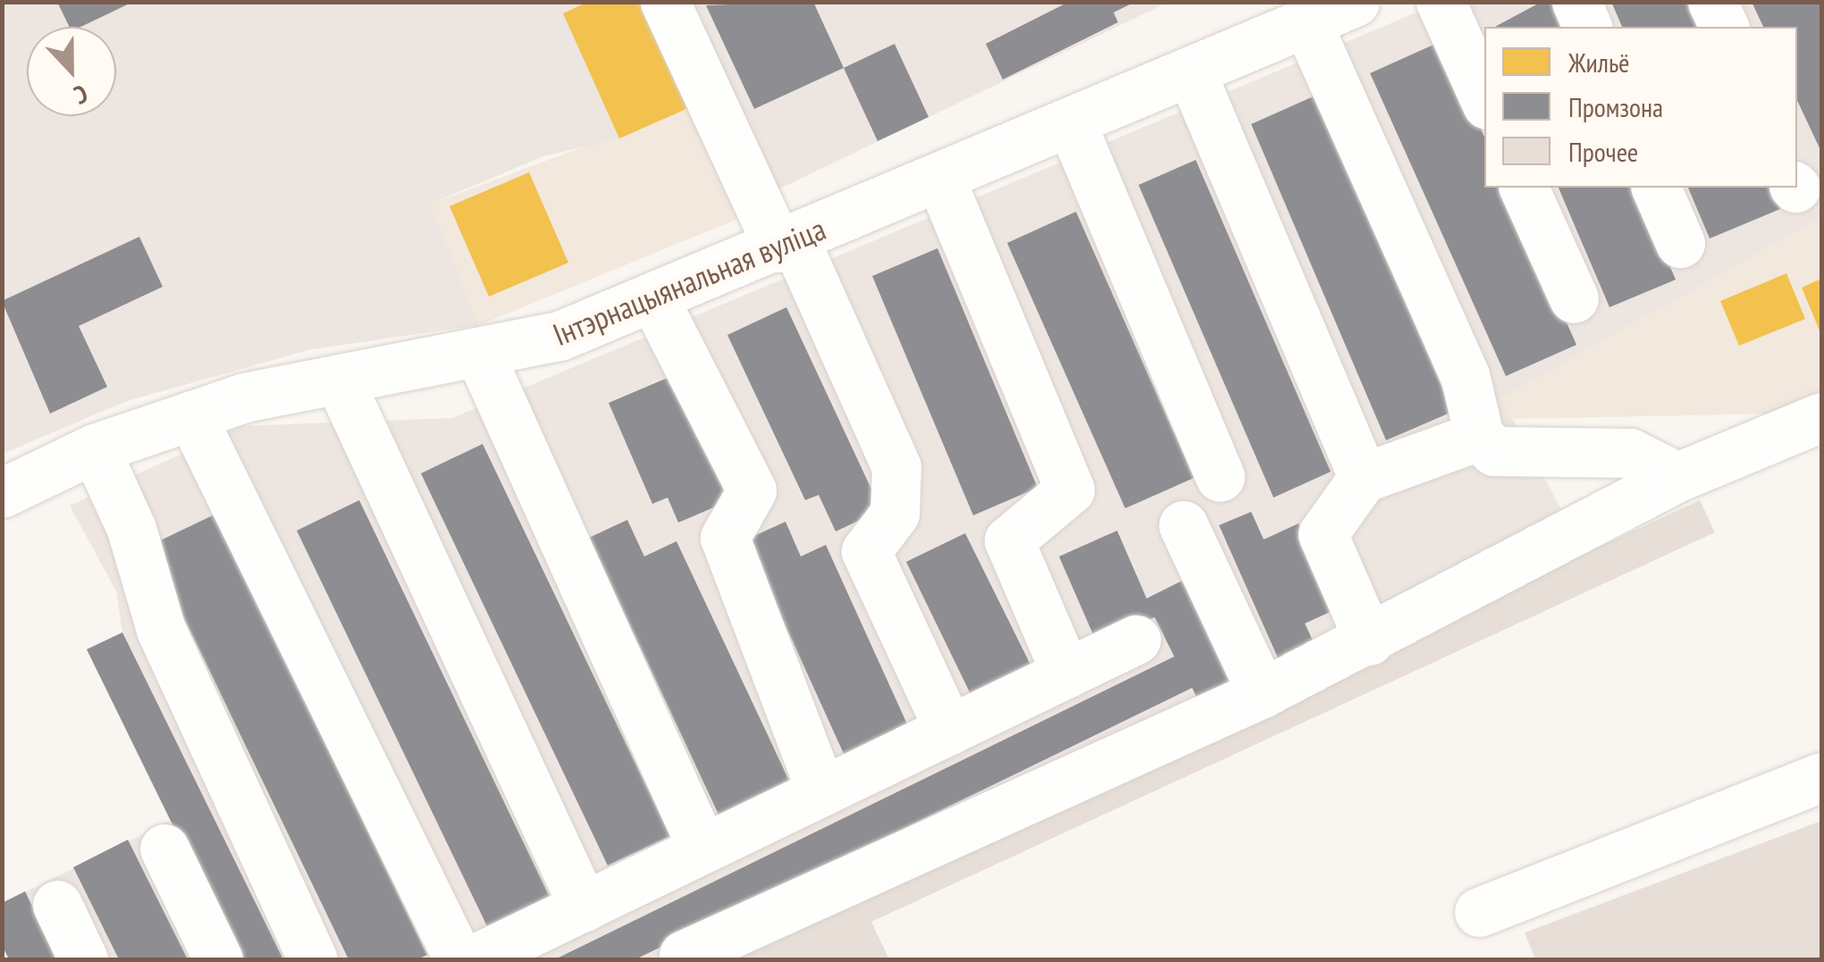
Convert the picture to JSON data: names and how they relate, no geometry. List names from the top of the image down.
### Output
{
  "streets": {
    "street": ["Інтэрнацыянальная вуліца"]
  },
  "legend": ["Жильё", "Промзона", "Прочее"],
  "north": "bottom"
}
